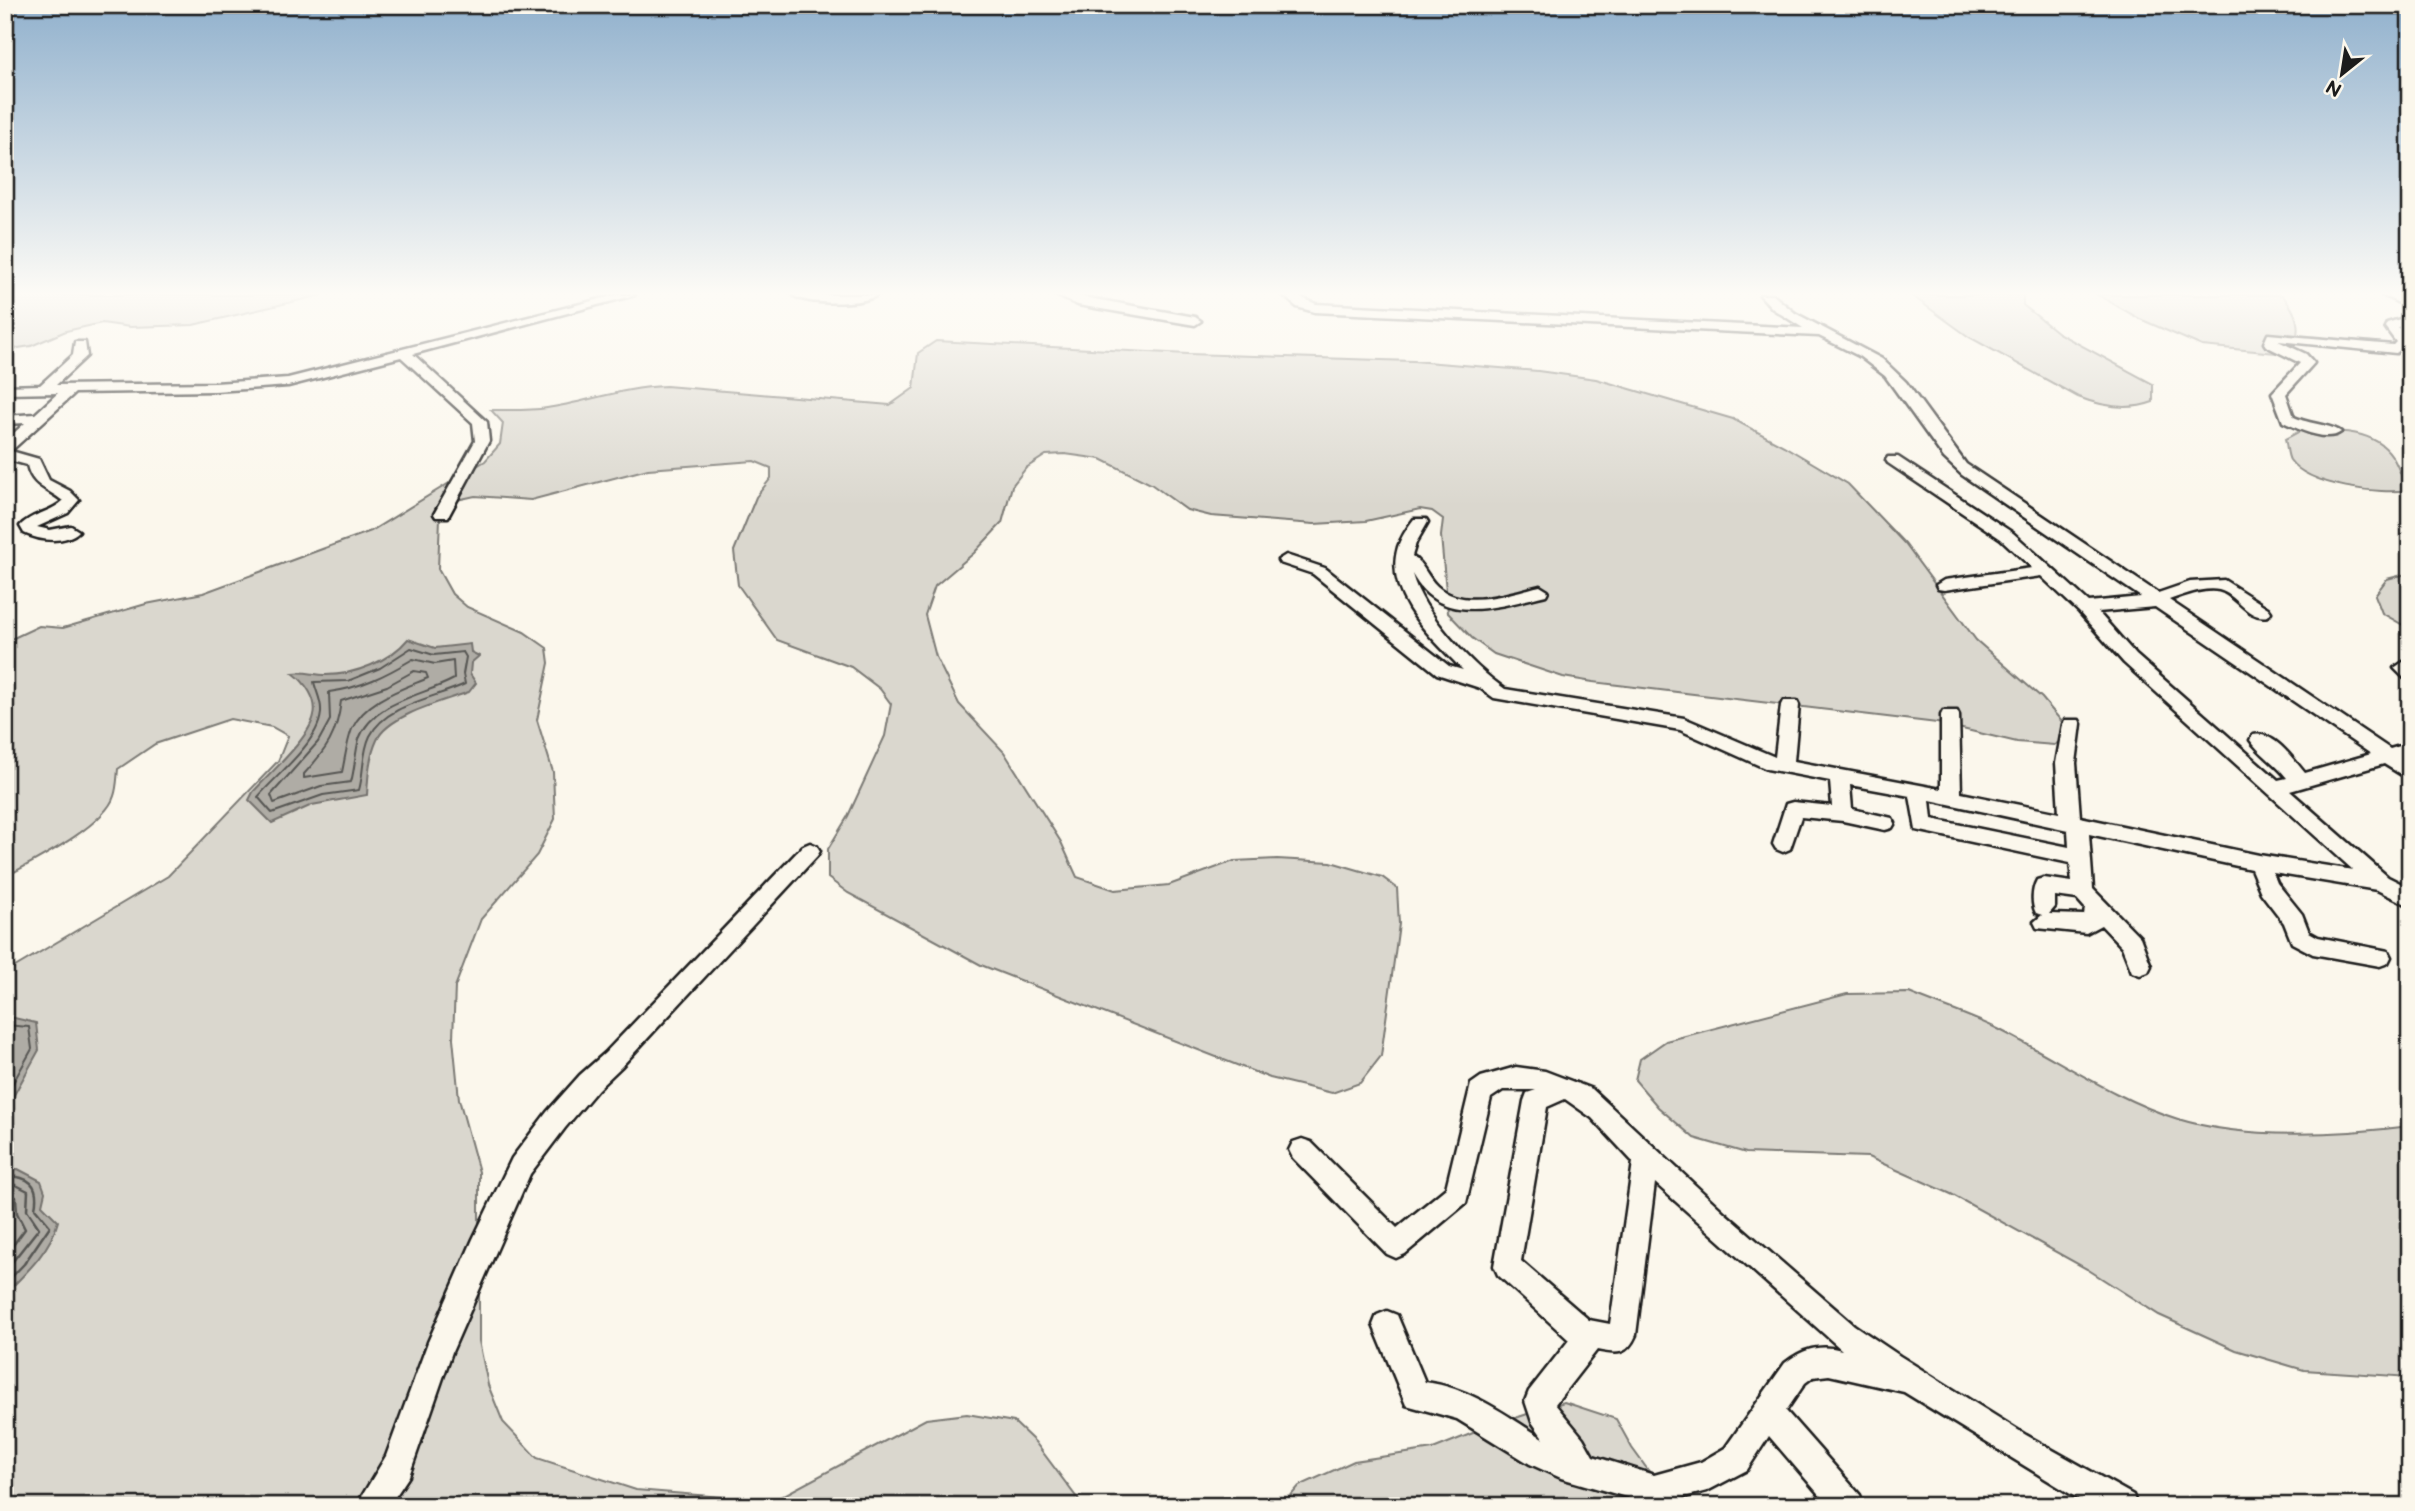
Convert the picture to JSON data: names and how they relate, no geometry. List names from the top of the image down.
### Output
{
  "north": "bottom left"
}
